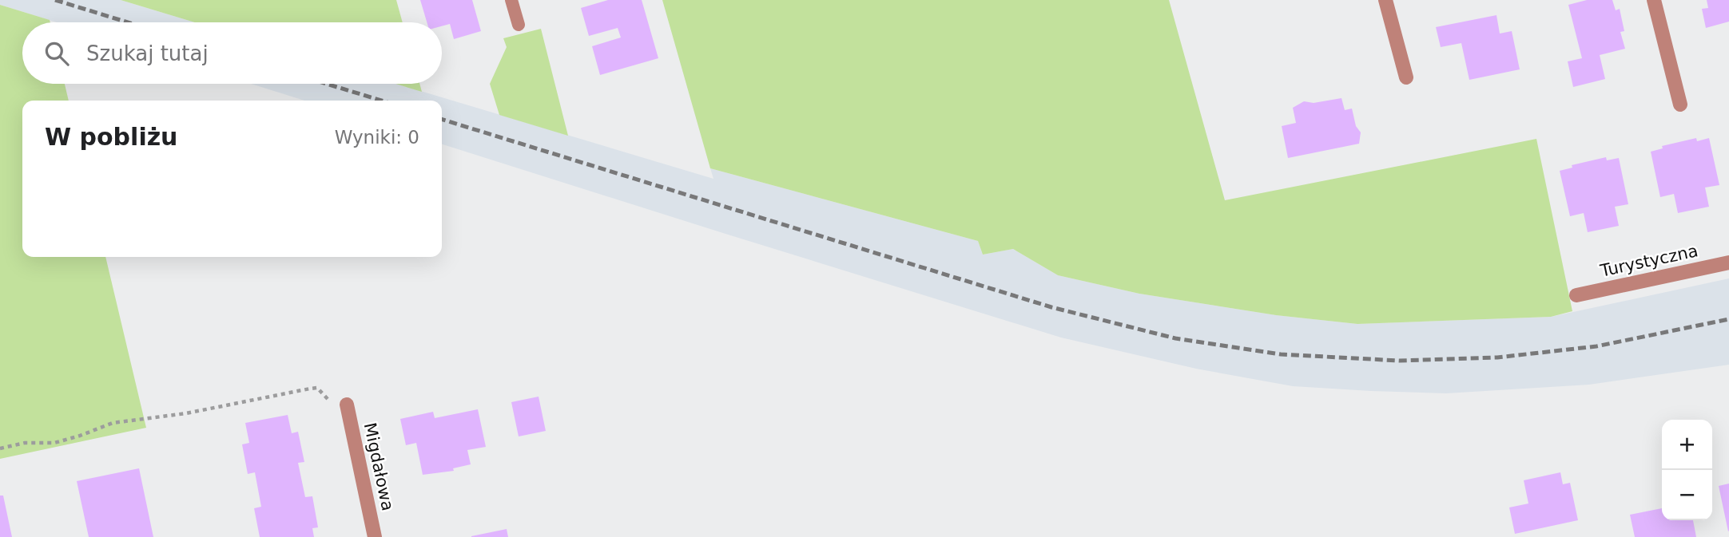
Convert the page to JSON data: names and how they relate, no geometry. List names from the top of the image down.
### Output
{
  "streets": {
    "street": ["Turystyczna", "Migdałowa"]
  },
  "page": {
    "search": "Szukaj tutaj",
    "heading": ["W pobliżu", "Wyniki: 0"],
    "map_buttons": ["+", "−"]
  }
}
